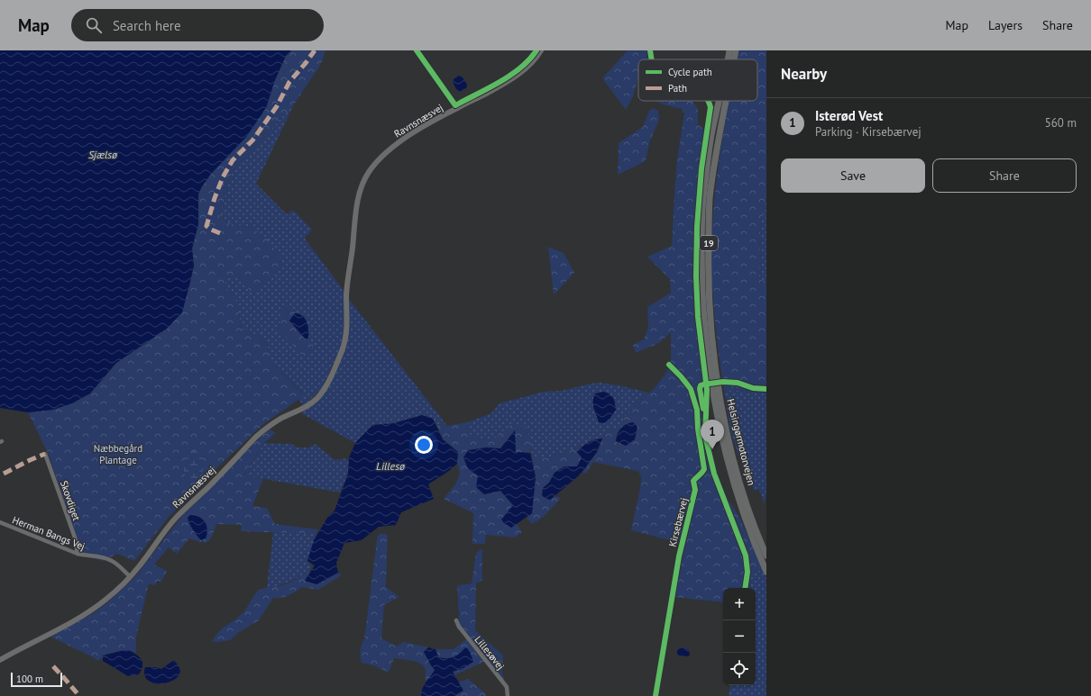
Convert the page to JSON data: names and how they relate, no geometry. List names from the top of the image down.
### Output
{
  "streets": {
    "highway": ["19", "Helsingørmotorvejen"],
    "main road": ["Ravnsnæsvej"],
    "street": [
      "Skovdiget",
      "Kirsebærvej",
      "Herman Bangs Vej",
      "Lillesøvej"
    ]
  },
  "crossings": [
    ["Ravnsnæsvej", "Herman Bangs Vej"],
    ["Skovdiget", "Herman Bangs Vej"]
  ],
  "water": ["Sjælsø", "Lillesø"],
  "parks": ["Næbbegård Plantage"],
  "legend": ["Cycle path", "Path"],
  "scale_bar": "100 m",
  "page": {
    "header": "Map",
    "search": "Search here",
    "nav": ["Map", "Layers", "Share"],
    "heading": "Nearby",
    "list": [
      {
        "mark": "1",
        "name": "Isterød Vest",
        "note": "Parking · Kirsebærvej",
        "value": "560 m"
      }
    ],
    "buttons": ["Save", "Share"],
    "pins": "1",
    "map_buttons": ["+", "−"],
    "scale": "100 m"
  }
}
